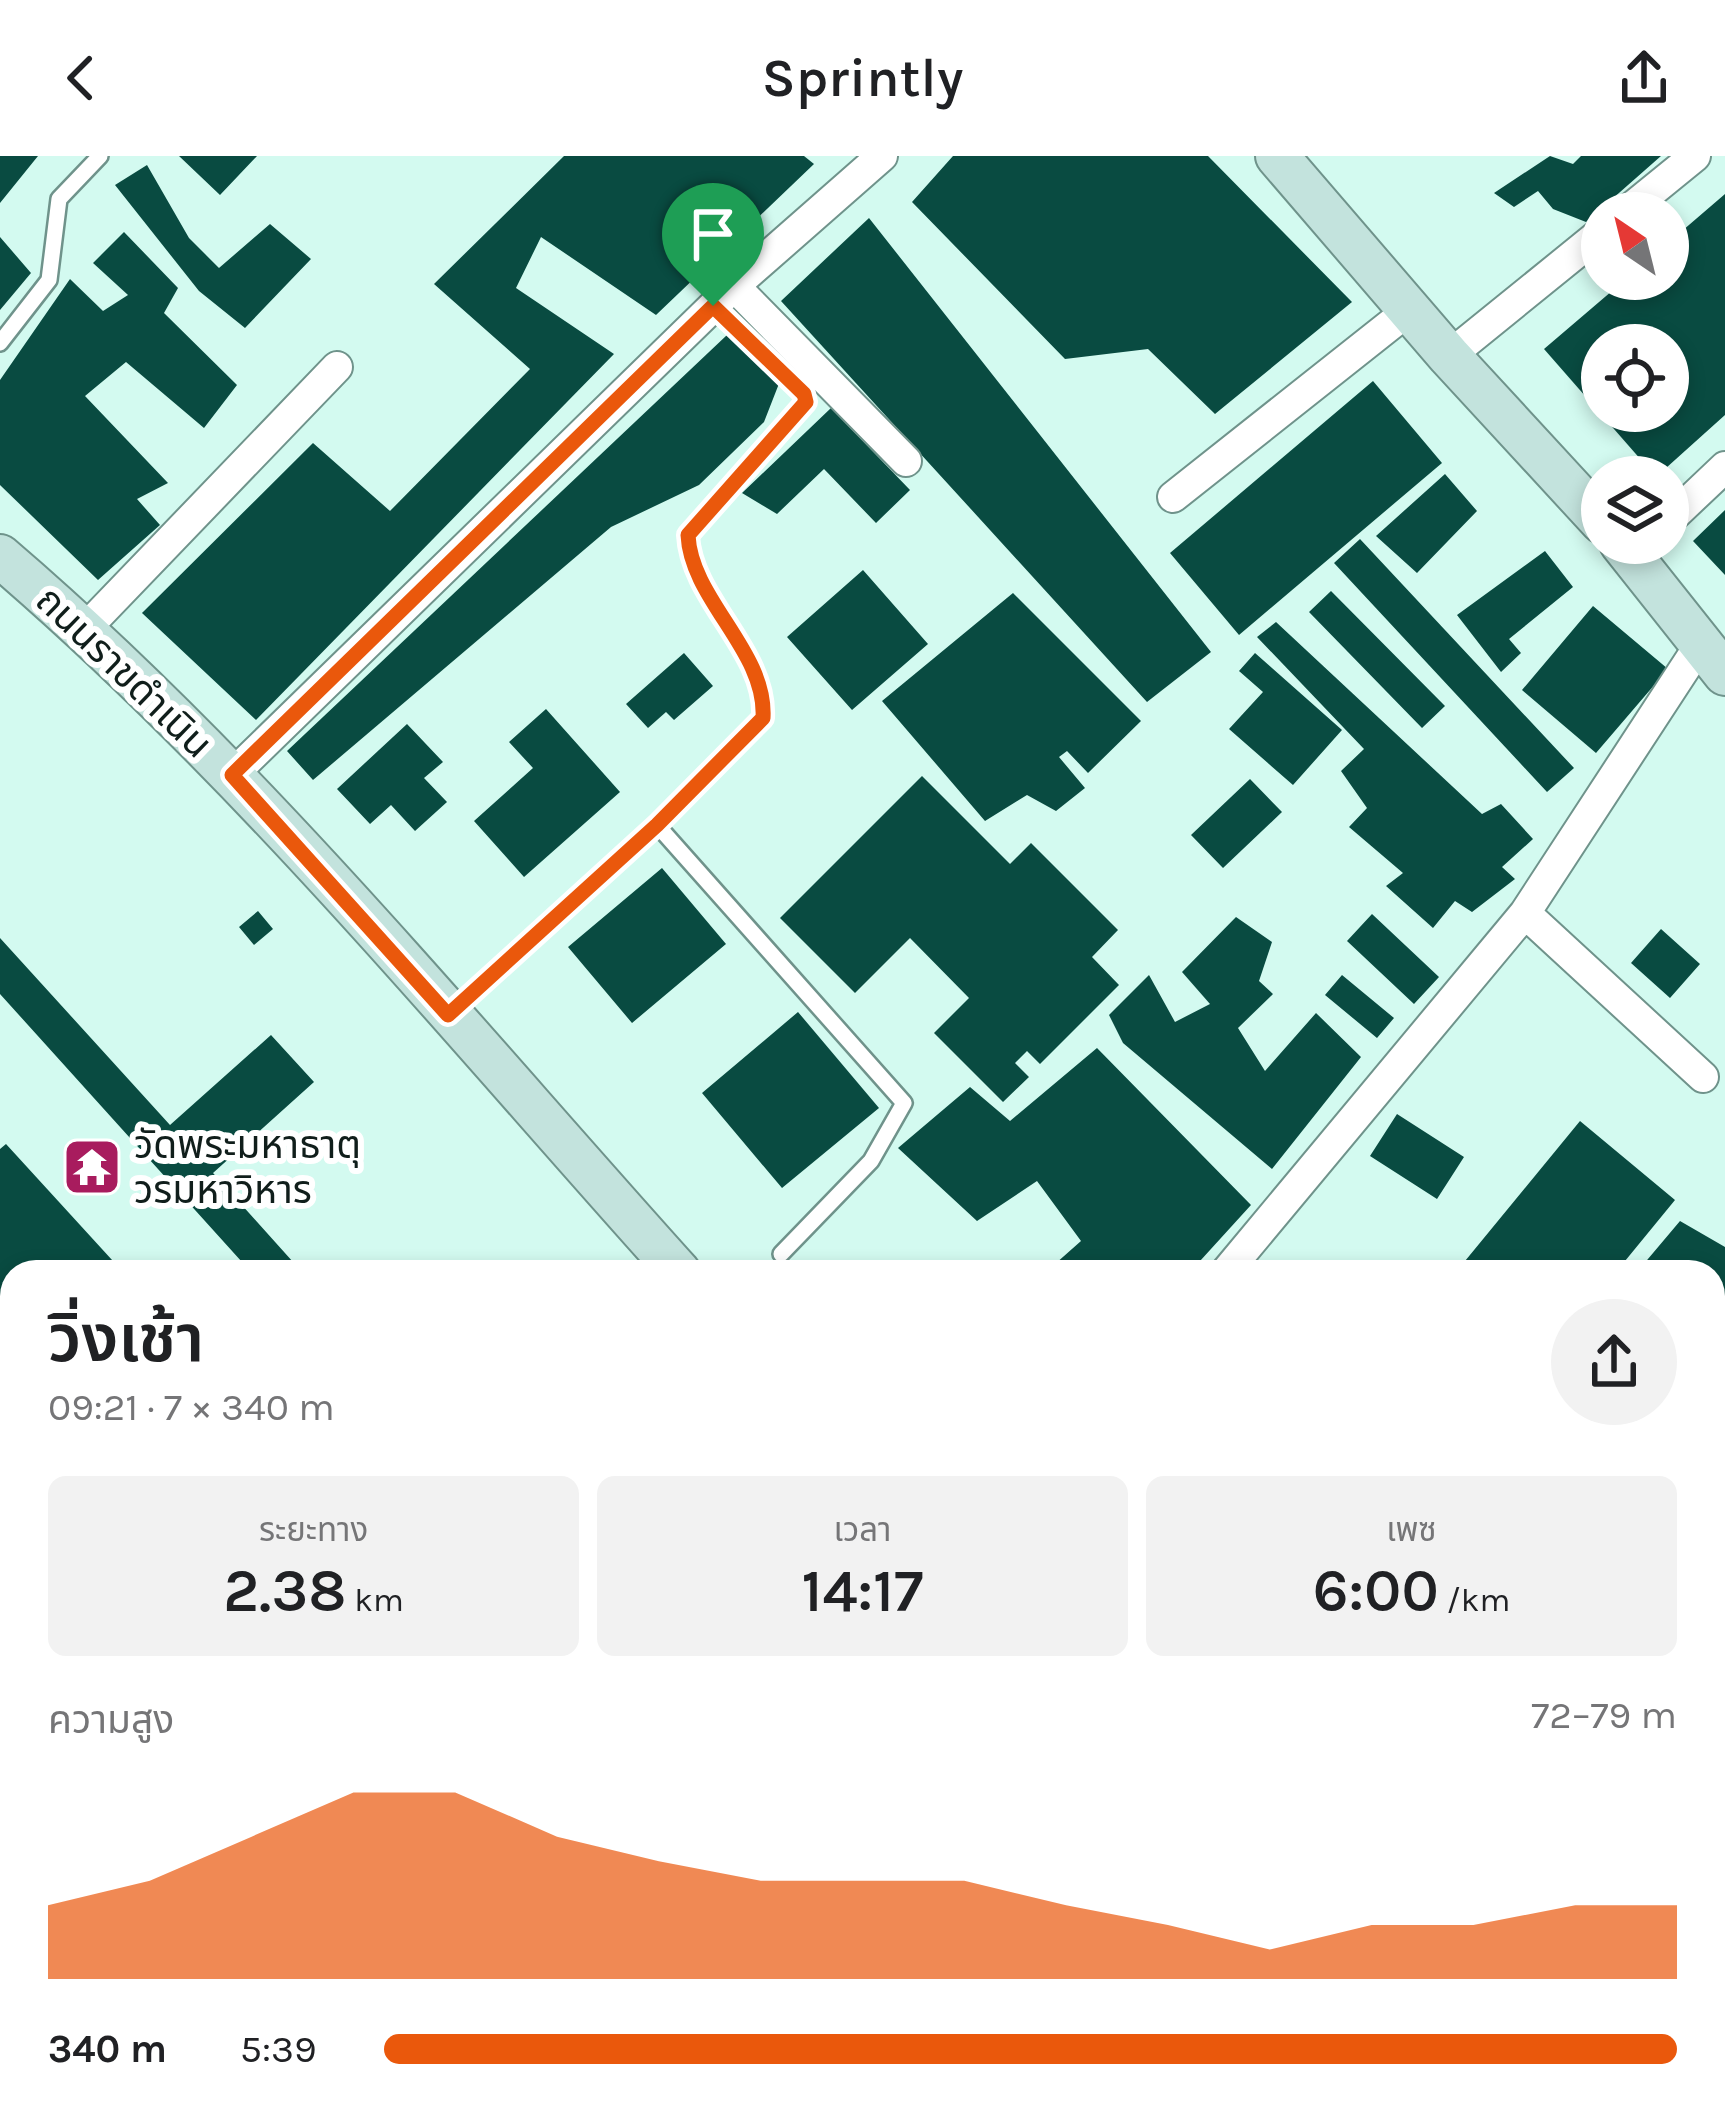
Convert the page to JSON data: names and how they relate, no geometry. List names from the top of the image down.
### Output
{
  "streets": {
    "main road": ["ถนนราขดำเนิน"]
  },
  "places": {
    "temple": ["วัดพระมหาธาตุ วรมหาวิหาร"]
  },
  "north": "top left",
  "page": {
    "header": "Sprintly",
    "heading": ["วิ่งเช้า", "09:21 · 7 × 340 m"],
    "stats": [
      ["ระยะทาง", "2.38 km"],
      ["เวลา", "14:17"],
      ["เพซ", "6:00 /km"]
    ],
    "chart": ["ความสูง", "72–79 m"],
    "list": [
      {
        "name": "340 m",
        "note": "5:39"
      }
    ]
  }
}
